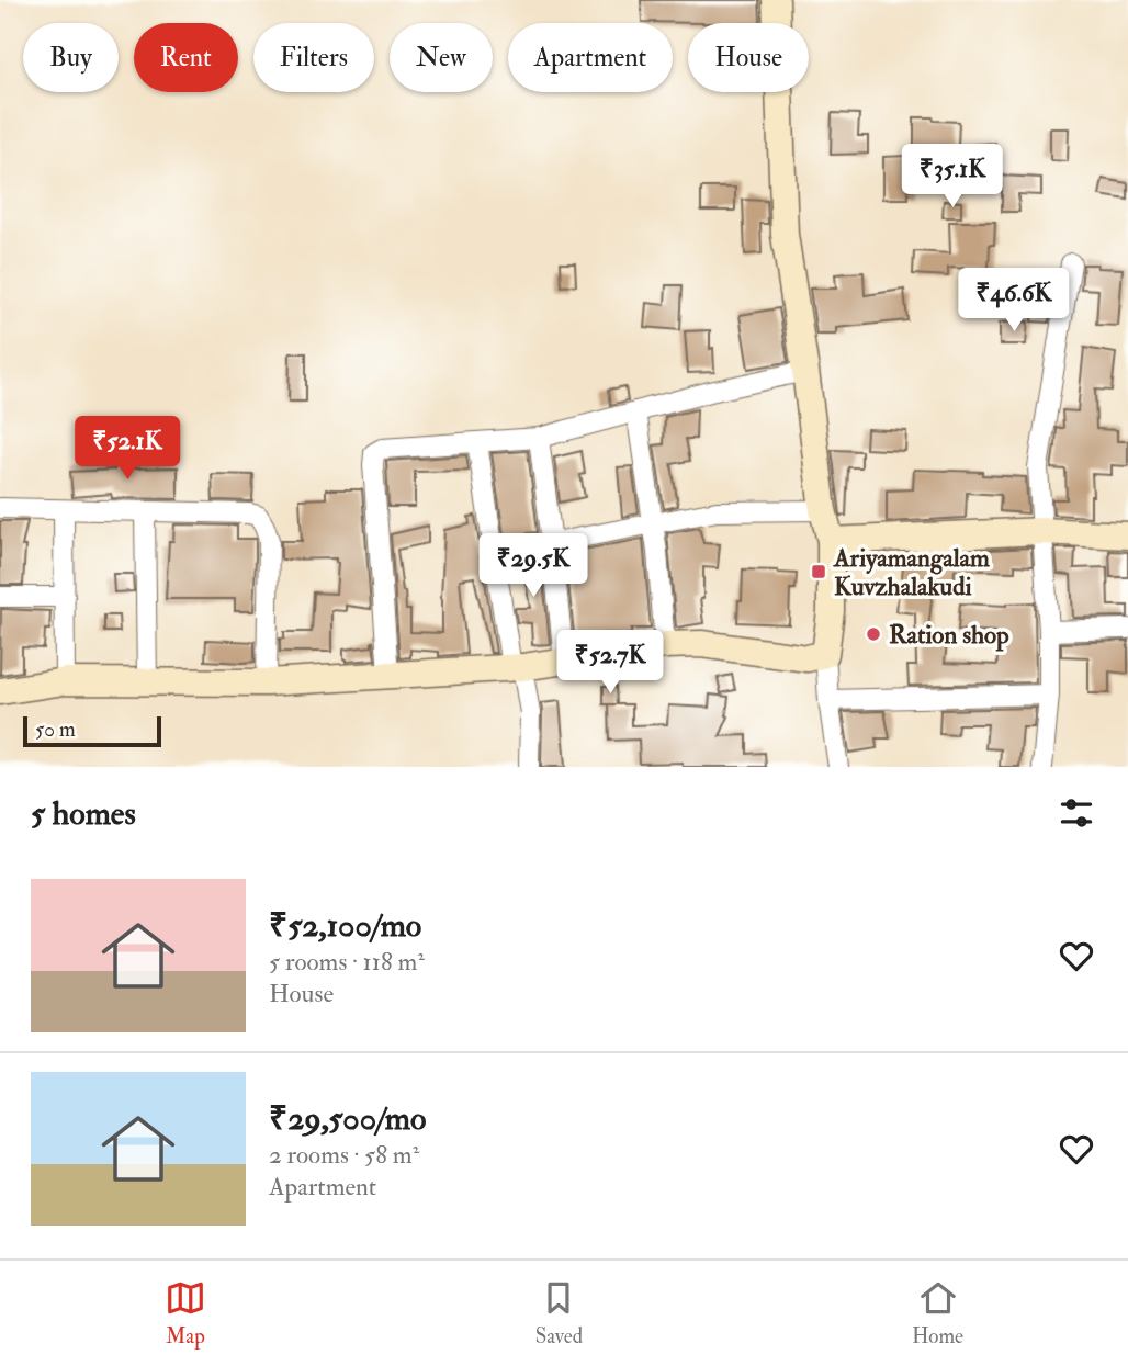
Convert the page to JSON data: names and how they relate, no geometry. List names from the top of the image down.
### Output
{
  "places": {
    "transit": ["Ariyamangalam Kuvzhalakudi"],
    "other": ["Ration shop"]
  },
  "scale_bar": "50 m",
  "page": {
    "chip": [
      "Buy",
      "Rent",
      "Filters",
      "New",
      "Apartment",
      "House"
    ],
    "price": [
      "₹35.1K",
      "₹46.6K",
      "₹52.1K",
      "₹29.5K",
      "₹52.7K"
    ],
    "scale": "50 m",
    "heading": "5 homes",
    "list": [
      {
        "name": "₹52,100/mo",
        "note": "5 rooms · 118 m² · House"
      },
      {
        "name": "₹29,500/mo",
        "note": "2 rooms · 58 m² · Apartment"
      }
    ],
    "tabs": ["Map", "Saved", "Home"]
  }
}
